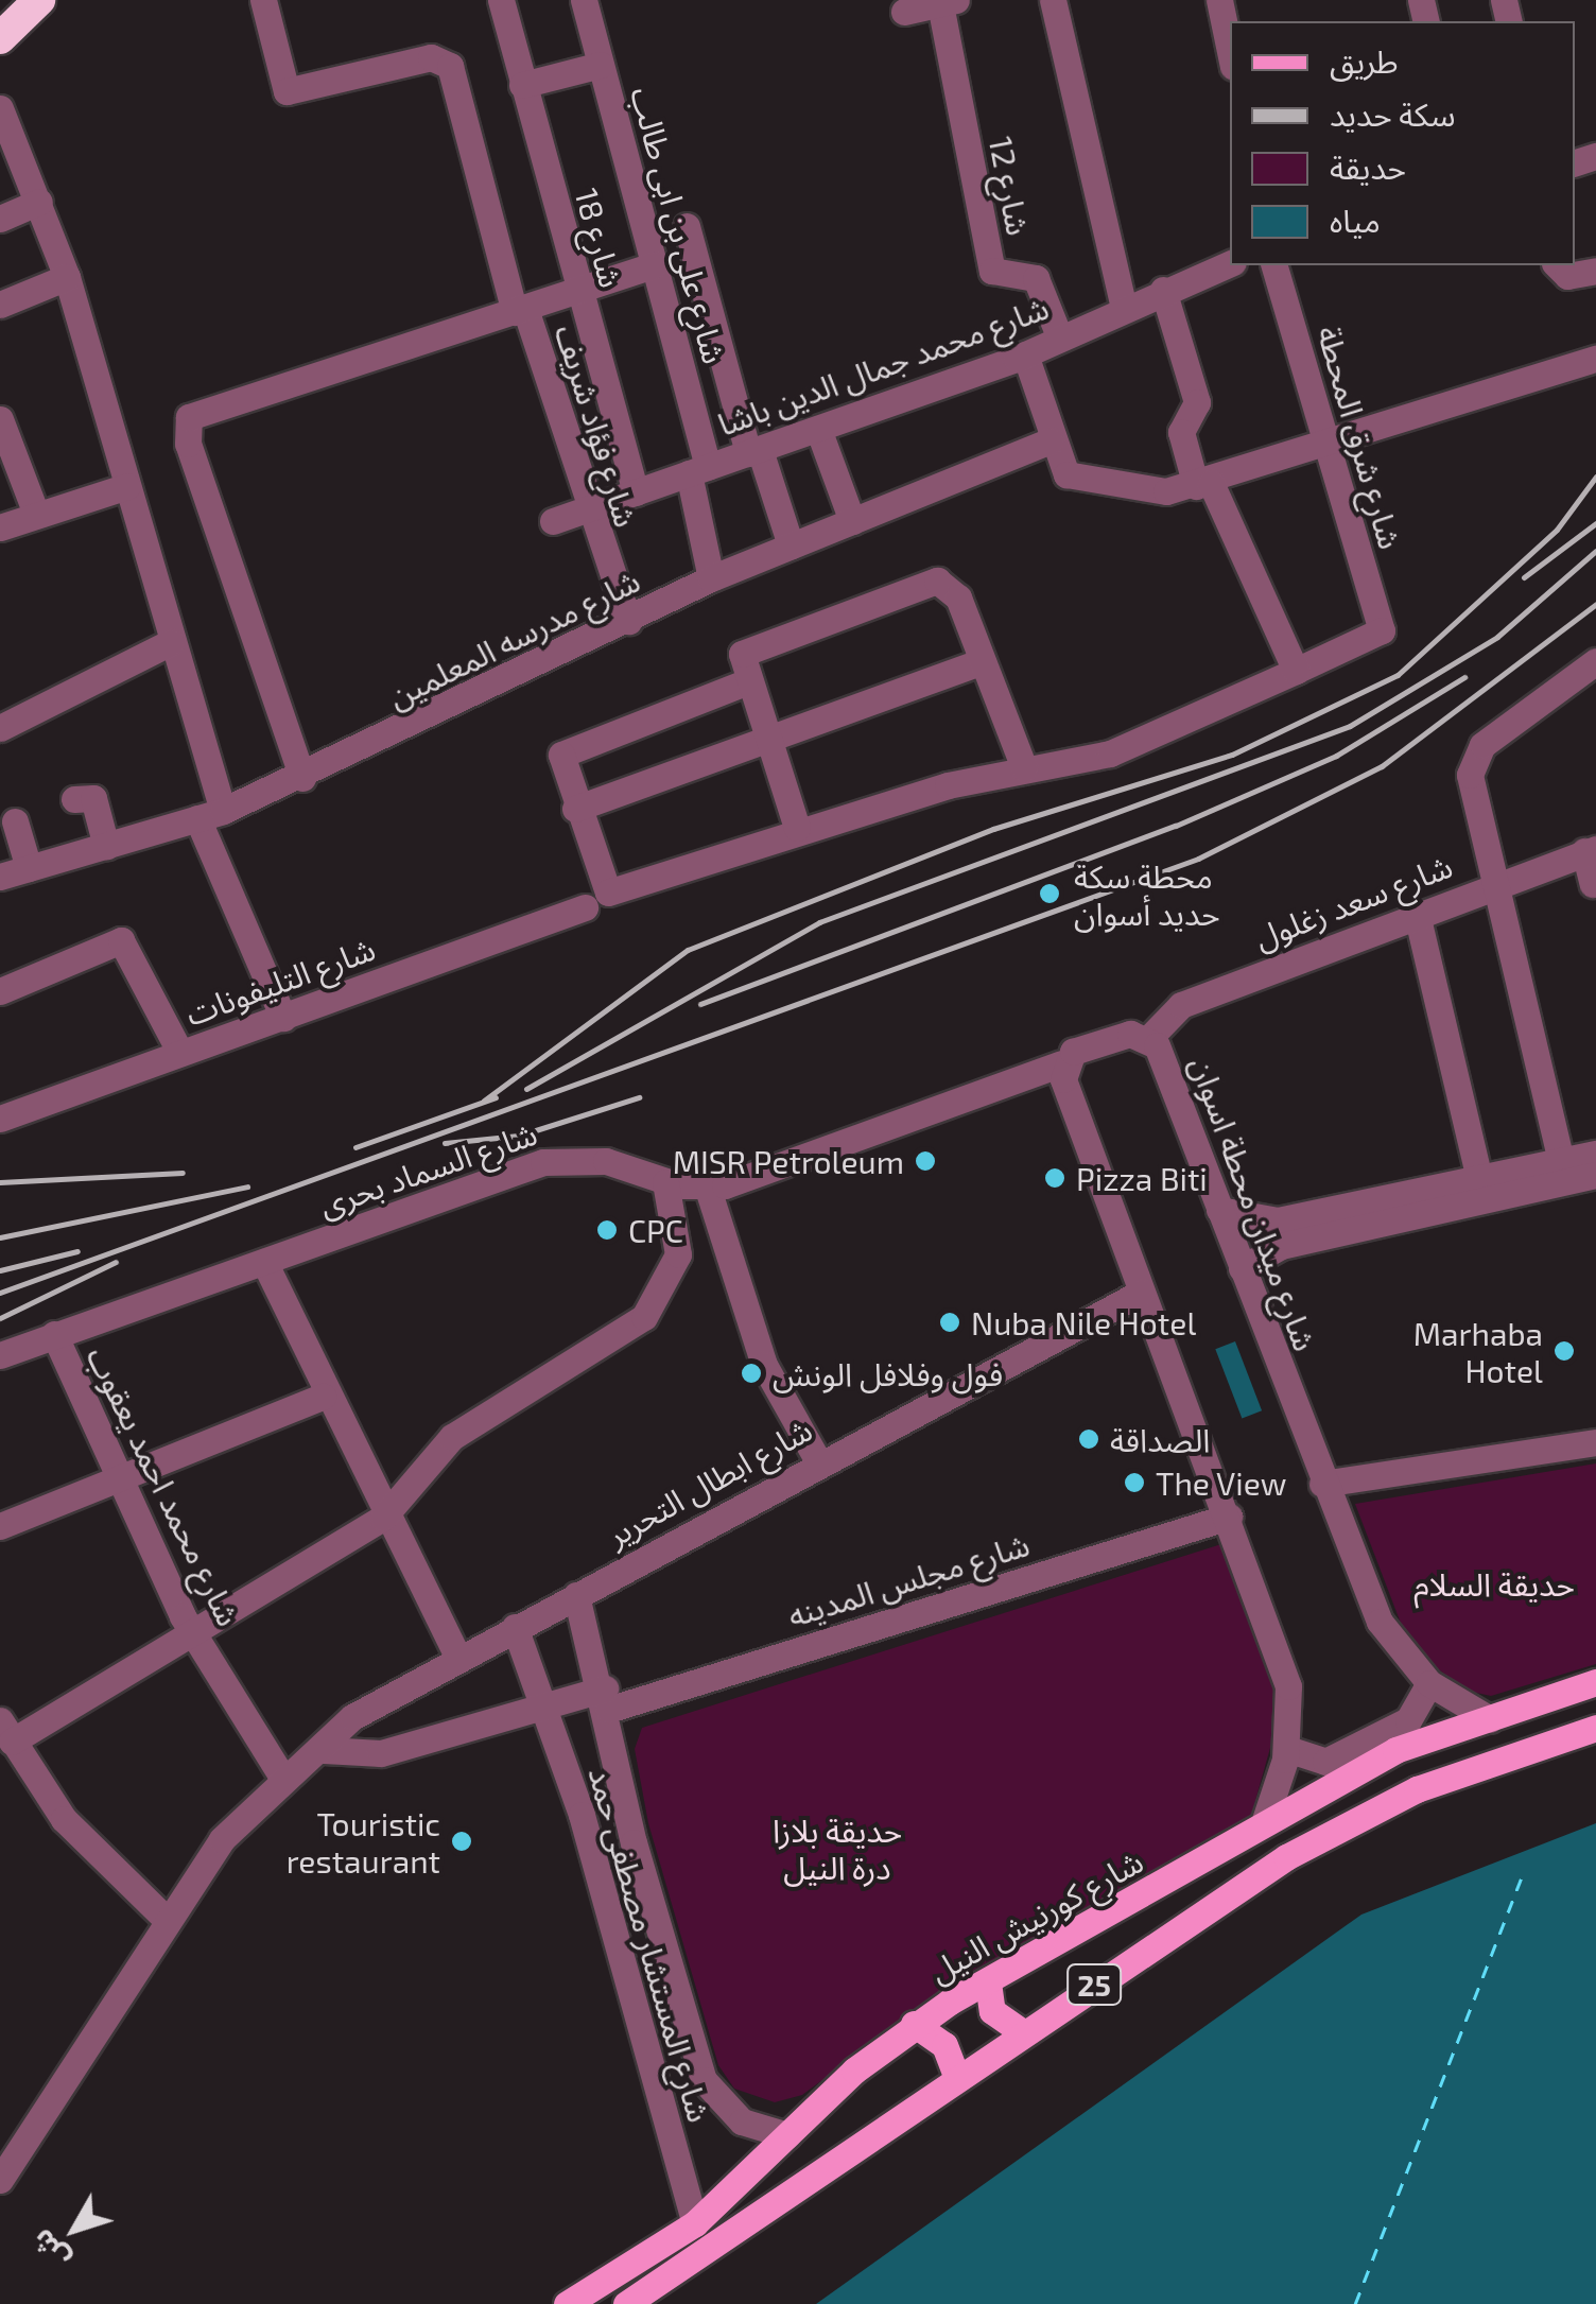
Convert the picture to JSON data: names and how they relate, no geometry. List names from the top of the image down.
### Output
{
  "streets": {
    "main road": ["شارع كورنيش النيل", "25"],
    "street": [
      "شارع 12",
      "شارع على بن ابى طالب",
      "شارع 18",
      "شارع محمد جمال الدين باشا",
      "شارع فؤاد شريف",
      "شارع شرق المحطة",
      "شارع مدرسه المعلمين",
      "شارع سعد زغلول",
      "شارع التليفونات",
      "شارع السماد بحرى",
      "شارع ميدان محطة اسوان",
      "شارع ابطال التحرير",
      "شارع محمد احمد يعقوب",
      "شارع مجلس المدينه",
      "شارع المستشار مصطفى حمد"
    ]
  },
  "crossings": [
    ["شارع 12", "شارع محمد جمال الدين باشا"],
    ["شارع على بن ابى طالب", "شارع محمد جمال الدين باشا"],
    ["شارع على بن ابى طالب", "شارع مدرسه المعلمين"],
    ["شارع 18", "شارع محمد جمال الدين باشا"],
    ["شارع محمد جمال الدين باشا", "شارع فؤاد شريف"],
    ["شارع فؤاد شريف", "شارع مدرسه المعلمين"],
    ["شارع سعد زغلول", "شارع ميدان محطة اسوان"],
    ["شارع السماد بحرى", "شارع ميدان محطة اسوان"],
    ["شارع السماد بحرى", "شارع محمد احمد يعقوب"],
    ["شارع ميدان محطة اسوان", "شارع كورنيش النيل"],
    ["شارع ابطال التحرير", "شارع محمد احمد يعقوب"],
    ["شارع ابطال التحرير", "شارع المستشار مصطفى حمد"],
    ["شارع مجلس المدينه", "شارع المستشار مصطفى حمد"],
    ["شارع كورنيش النيل", "شارع المستشار مصطفى حمد"]
  ],
  "parks": ["حديقة السلام", "حديقة بلازا درة النيل"],
  "places": [
    "محطة سكة حديد أسوان",
    "MISR Petroleum",
    "Pizza Biti",
    "CPC",
    "Nuba Nile Hotel",
    "Marhaba Hotel",
    "فول وفلافل الونش",
    "الصداقة",
    "The View",
    "Touristic restaurant"
  ],
  "legend": [
    "طريق",
    "سكة حديد",
    "حديقة",
    "مياه"
  ],
  "north": "bottom left"
}
